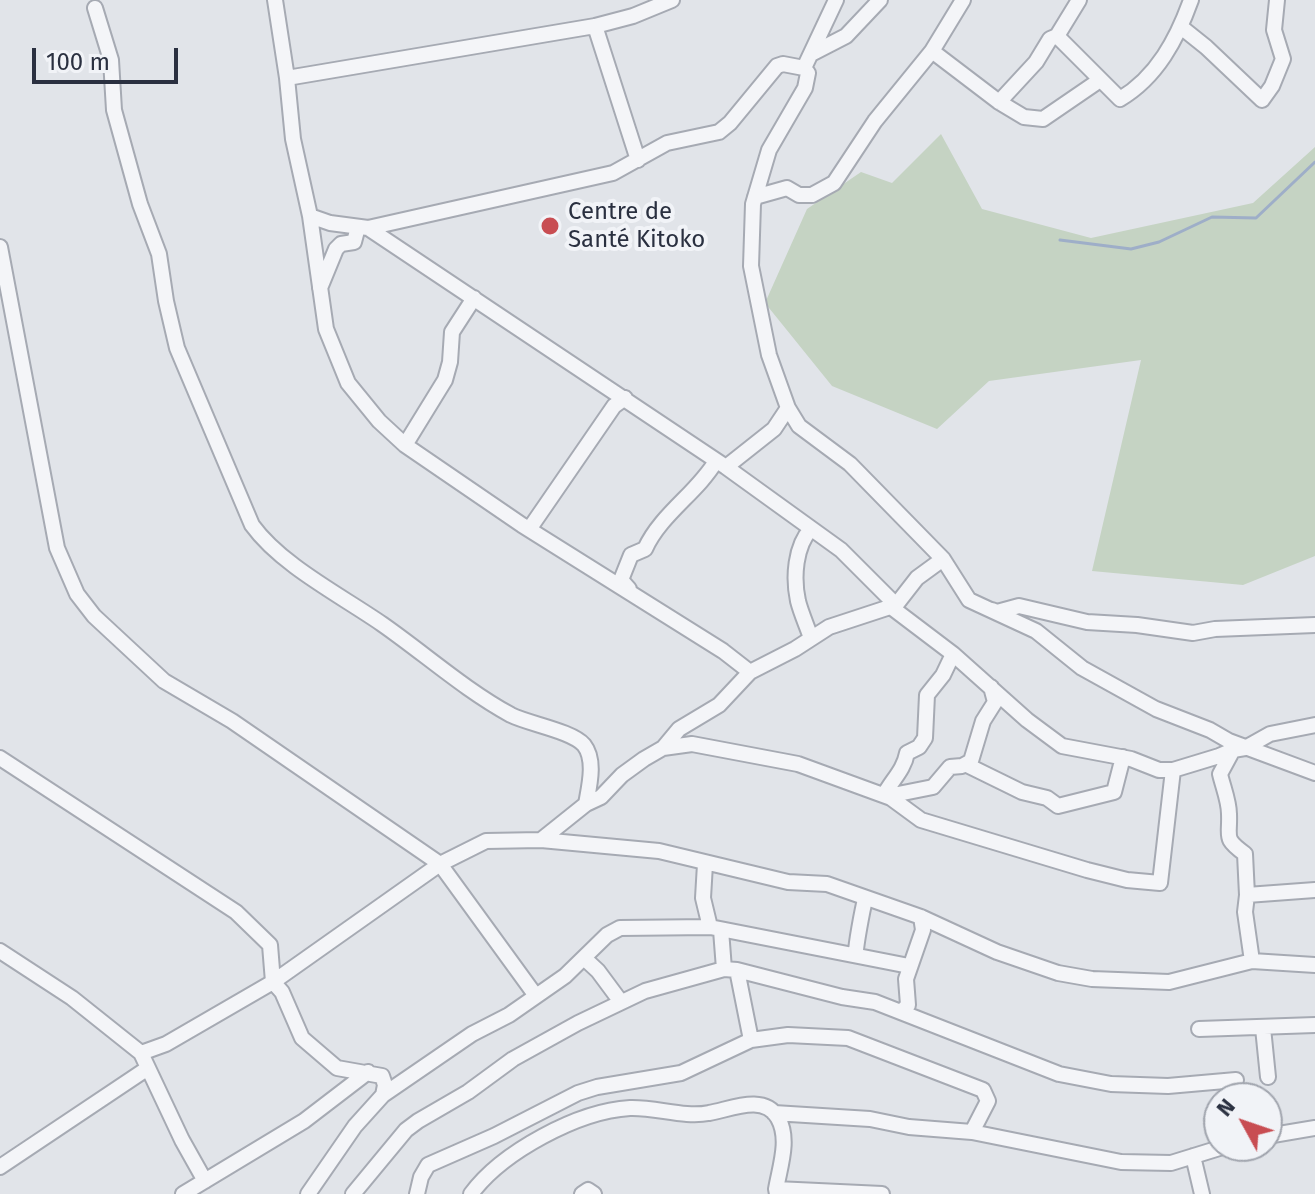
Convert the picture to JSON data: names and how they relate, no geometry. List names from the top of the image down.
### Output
{
  "places": ["Centre de Santé Kitoko"],
  "scale_bar": "100 m",
  "north": "top left"
}
